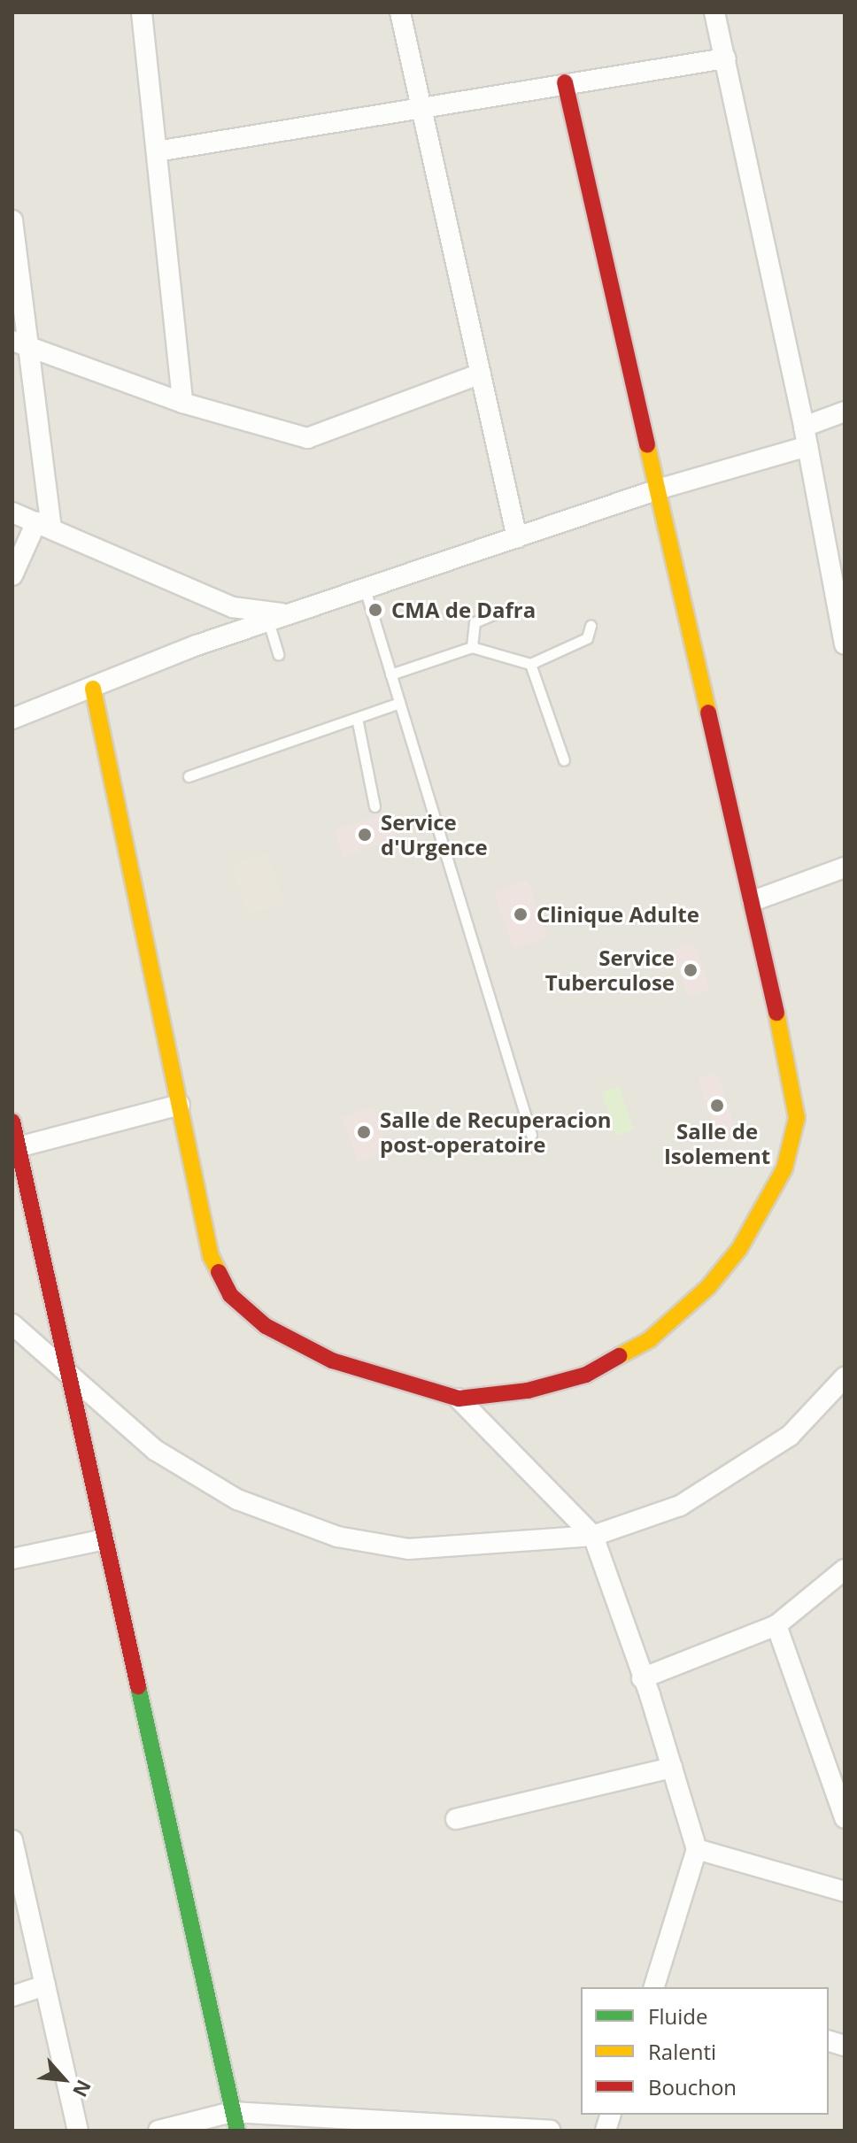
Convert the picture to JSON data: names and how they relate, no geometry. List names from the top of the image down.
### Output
{
  "places": [
    "CMA de Dafra",
    "Service d'Urgence",
    "Clinique Adulte",
    "Service Tuberculose",
    "Salle de Isolement",
    "Salle de Recuperacion post-operatoire"
  ],
  "legend": ["Fluide", "Ralenti", "Bouchon"],
  "north": "bottom right"
}
